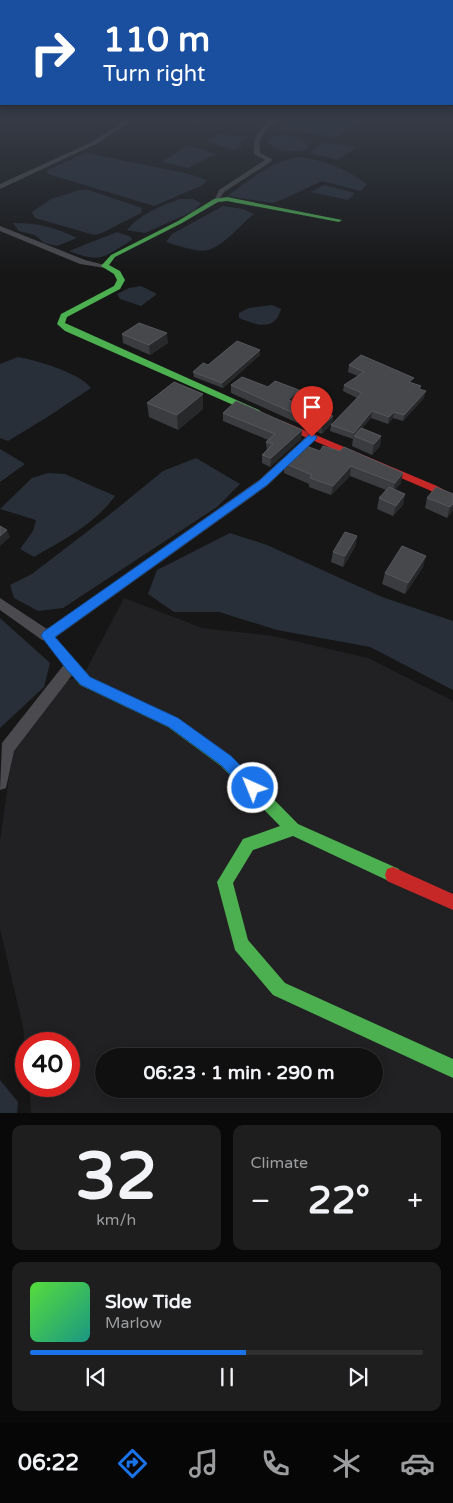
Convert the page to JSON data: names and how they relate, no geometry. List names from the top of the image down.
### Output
{
  "page": {
    "turn": ["110 m", "Turn right"],
    "limit": "40",
    "trip": "06:23 · 1 min · 290 m",
    "tile": [
      ["32", "km/h"],
      "Climate"
    ],
    "heat": ["−", "22°", "+"],
    "song": ["Slow Tide", "Marlow"],
    "tabs": "06:22"
  }
}
